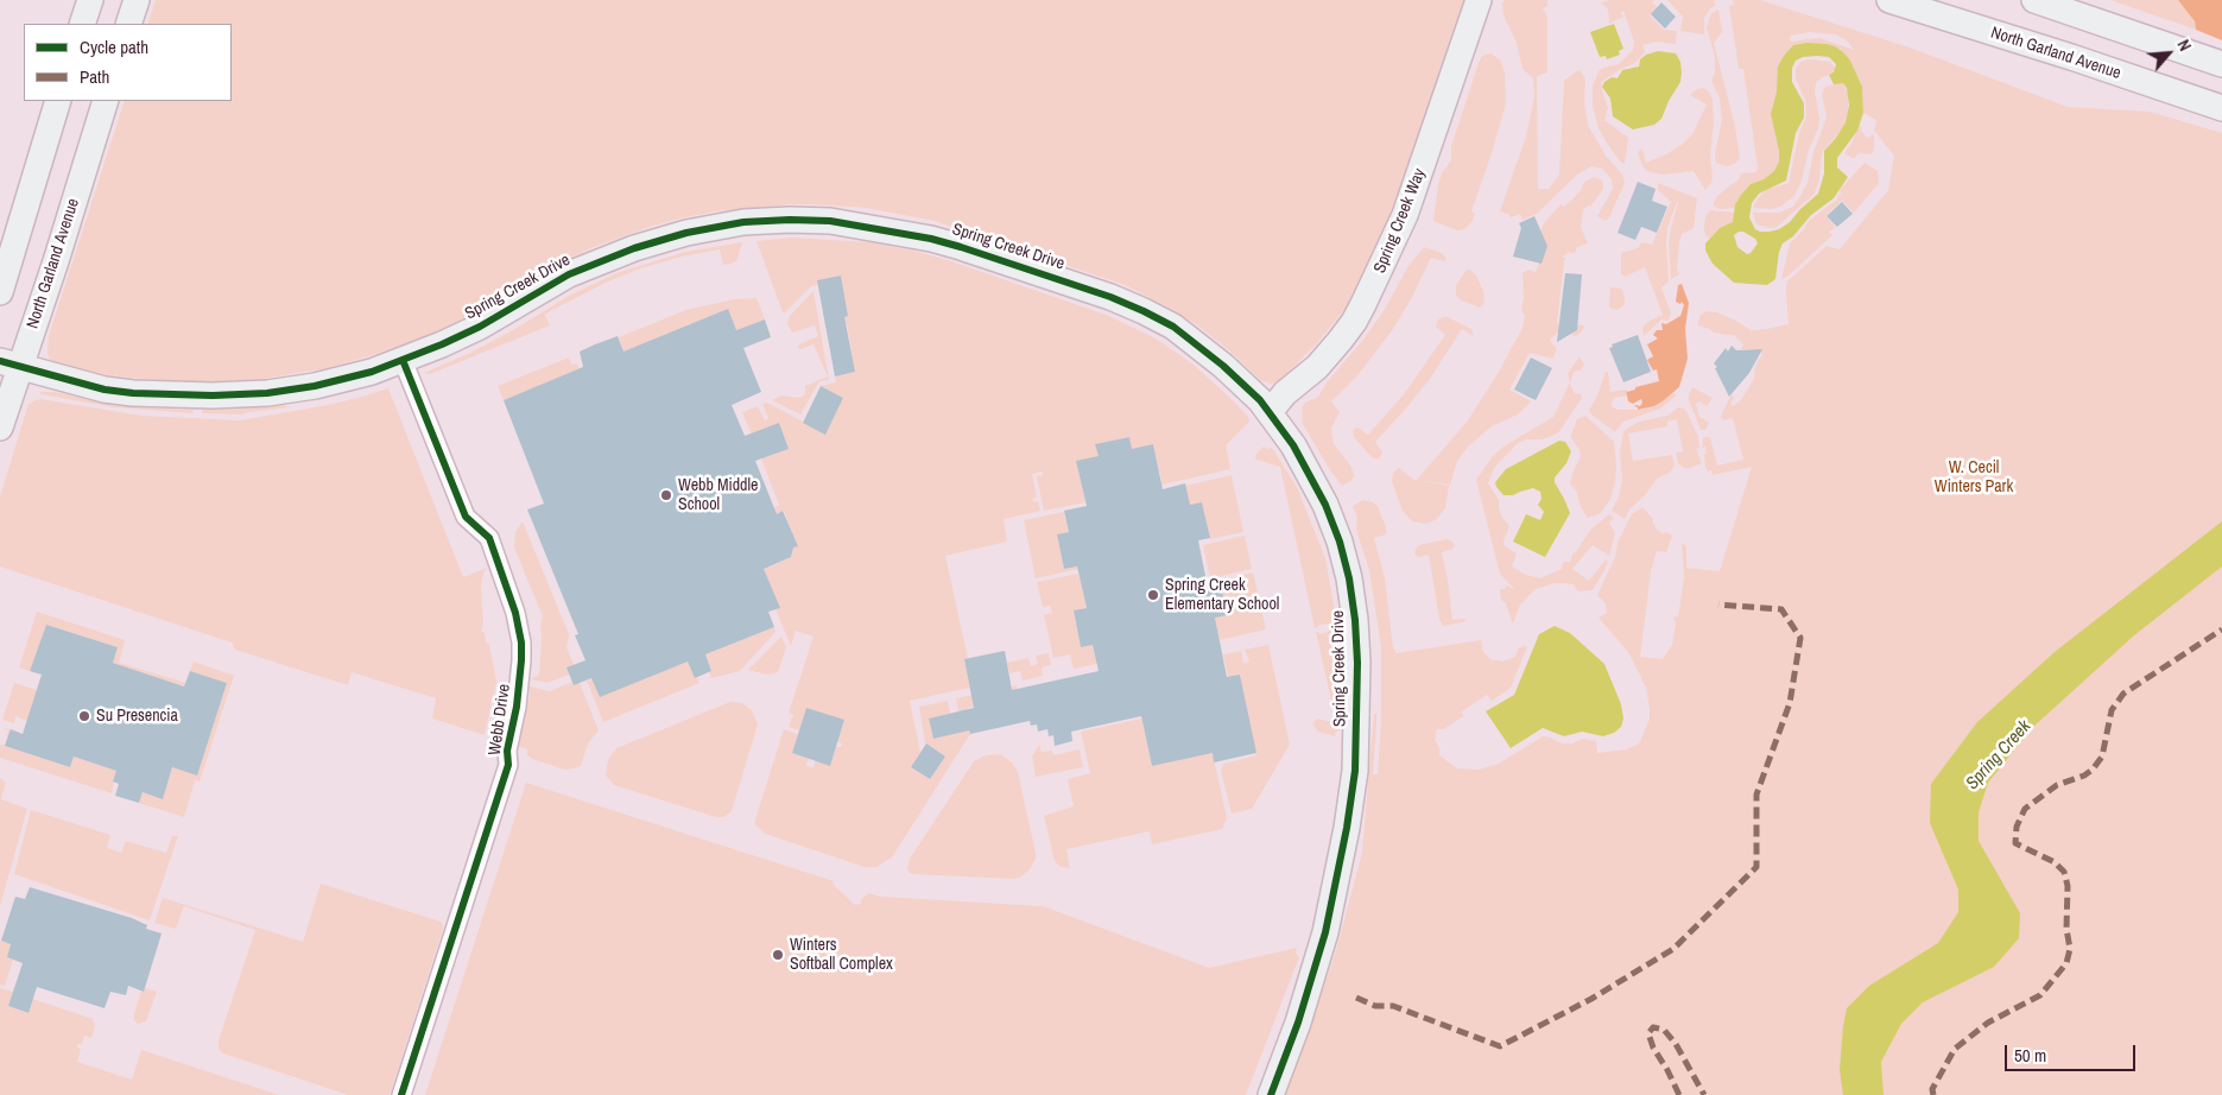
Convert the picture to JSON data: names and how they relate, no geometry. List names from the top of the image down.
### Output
{
  "streets": {
    "street": [
      "North Garland Avenue",
      "Spring Creek Way",
      "Spring Creek Drive",
      "Webb Drive"
    ]
  },
  "crossings": [
    ["North Garland Avenue", "Spring Creek Drive"],
    ["Spring Creek Way", "Spring Creek Drive"],
    ["Spring Creek Drive", "Webb Drive"]
  ],
  "water": ["Spring Creek"],
  "parks": ["W. Cecil Winters Park"],
  "places": [
    "Webb Middle School",
    "Spring Creek Elementary School",
    "Su Presencia",
    "Winters Softball Complex"
  ],
  "legend": ["Cycle path", "Path"],
  "scale_bar": "50 m",
  "north": "top right"
}
